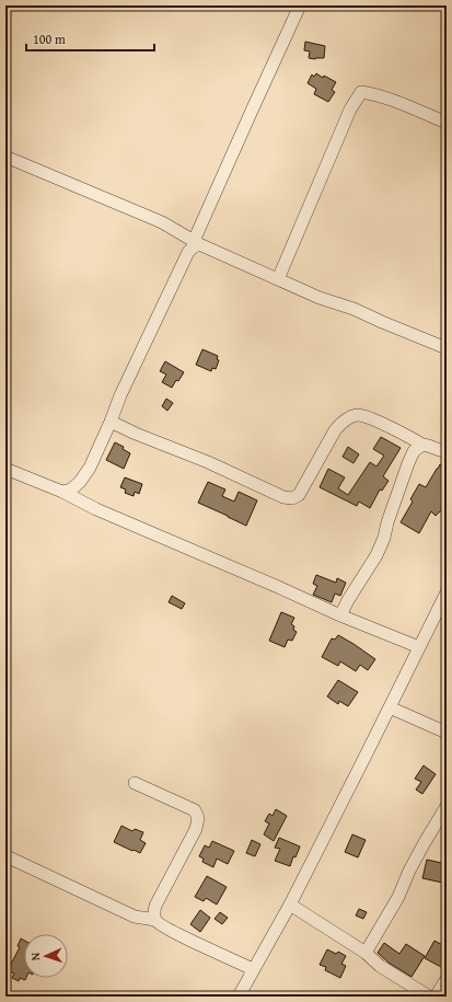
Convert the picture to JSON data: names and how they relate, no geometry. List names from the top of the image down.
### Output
{
  "scale_bar": "100 m",
  "north": "left"
}
